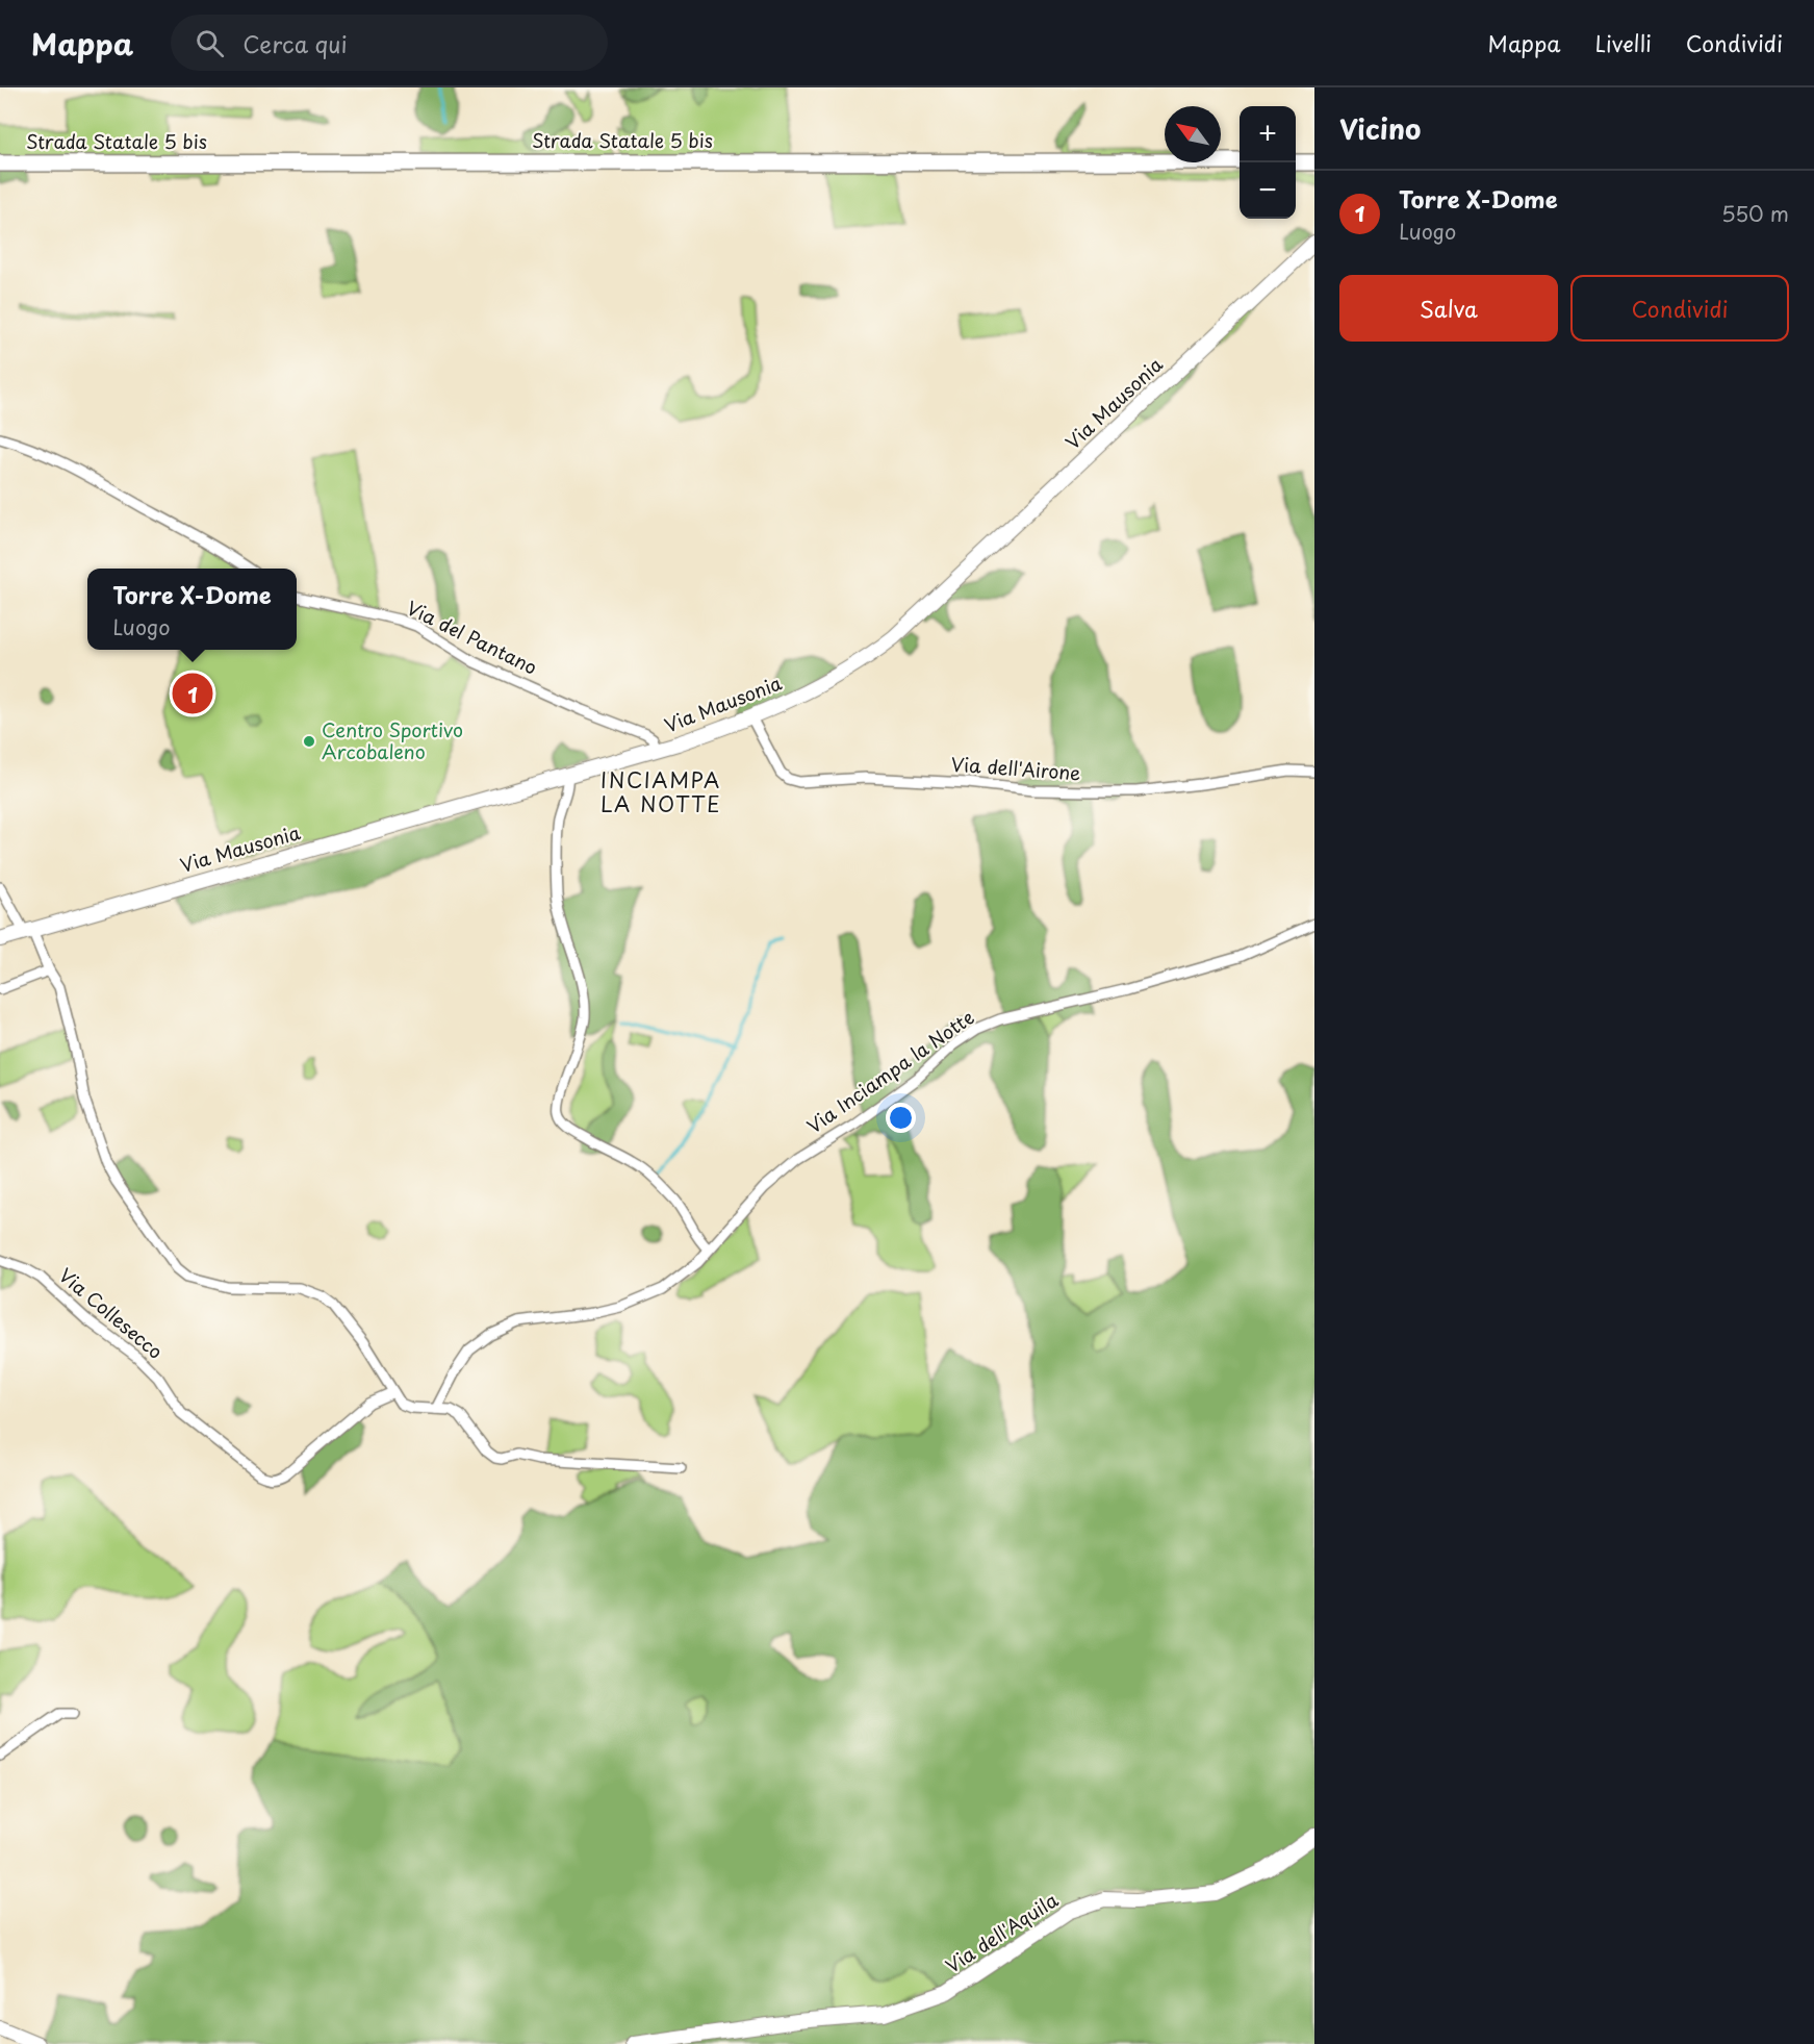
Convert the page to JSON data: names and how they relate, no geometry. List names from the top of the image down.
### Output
{
  "streets": {
    "main road": ["Strada Statale 5 bis", "Via Mausonia", "Via dell'Aquila"],
    "street": [
      "Via del Pantano",
      "Via dell'Airone",
      "Via Inciampa la Notte",
      "Via Collesecco"
    ]
  },
  "crossings": [
    ["Via Mausonia", "Via del Pantano"],
    ["Via Mausonia", "Via dell'Airone"]
  ],
  "districts": ["INCIAMPA LA NOTTE"],
  "places": ["Centro Sportivo Arcobaleno"],
  "north": "top left",
  "page": {
    "header": "Mappa",
    "search": "Cerca qui",
    "nav": ["Mappa", "Livelli", "Condividi"],
    "heading": "Vicino",
    "map_buttons": ["+", "−"],
    "list": [
      {
        "mark": "1",
        "name": "Torre X-Dome",
        "note": "Luogo",
        "value": "550 m"
      }
    ],
    "buttons": ["Salva", "Condividi"],
    "popup": ["Torre X-Dome", "Luogo"],
    "pins": "1"
  }
}
